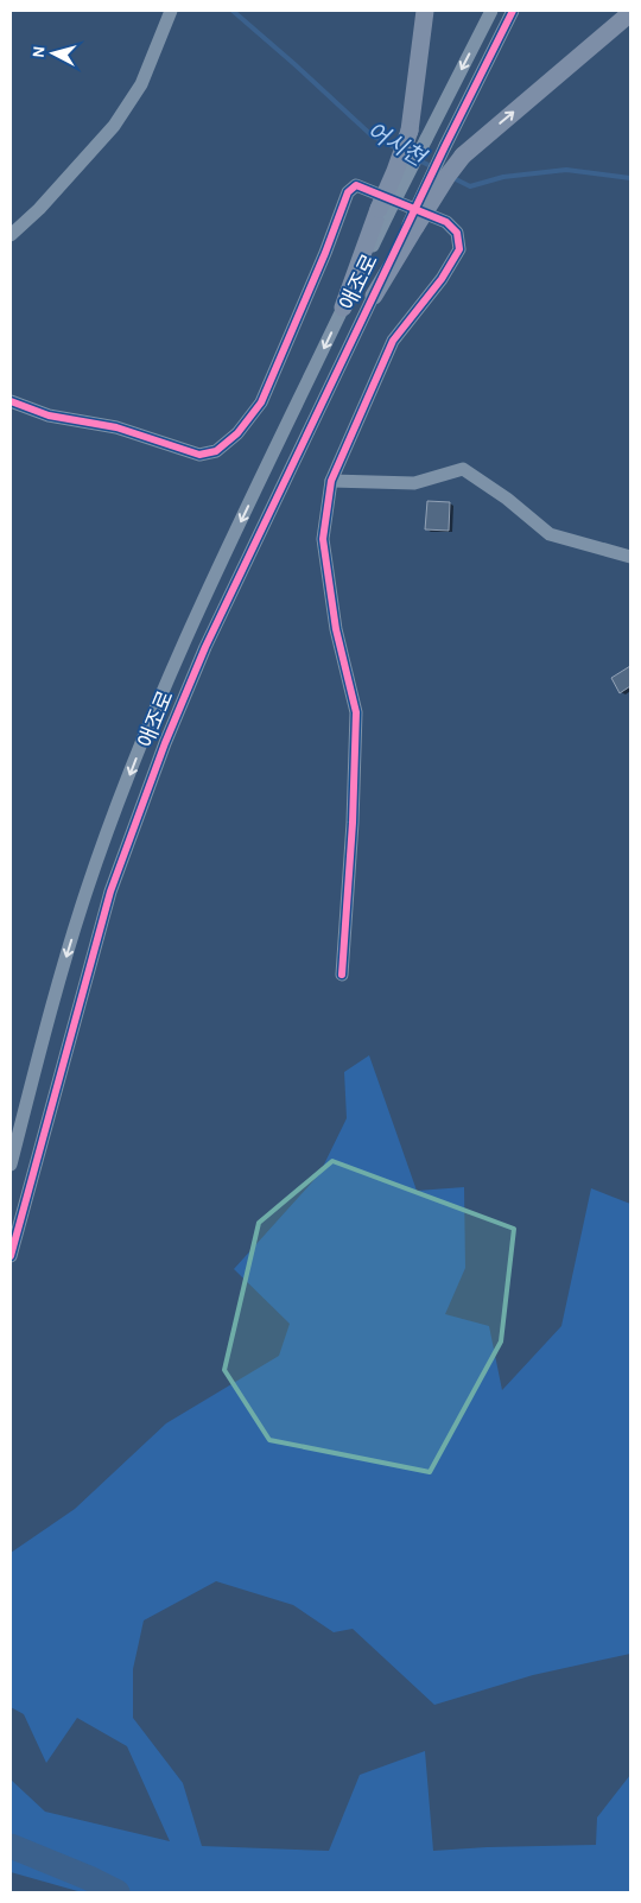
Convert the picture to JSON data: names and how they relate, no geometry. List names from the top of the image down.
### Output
{
  "streets": {
    "street": ["애조로"]
  },
  "water": ["어시천"],
  "north": "left"
}
